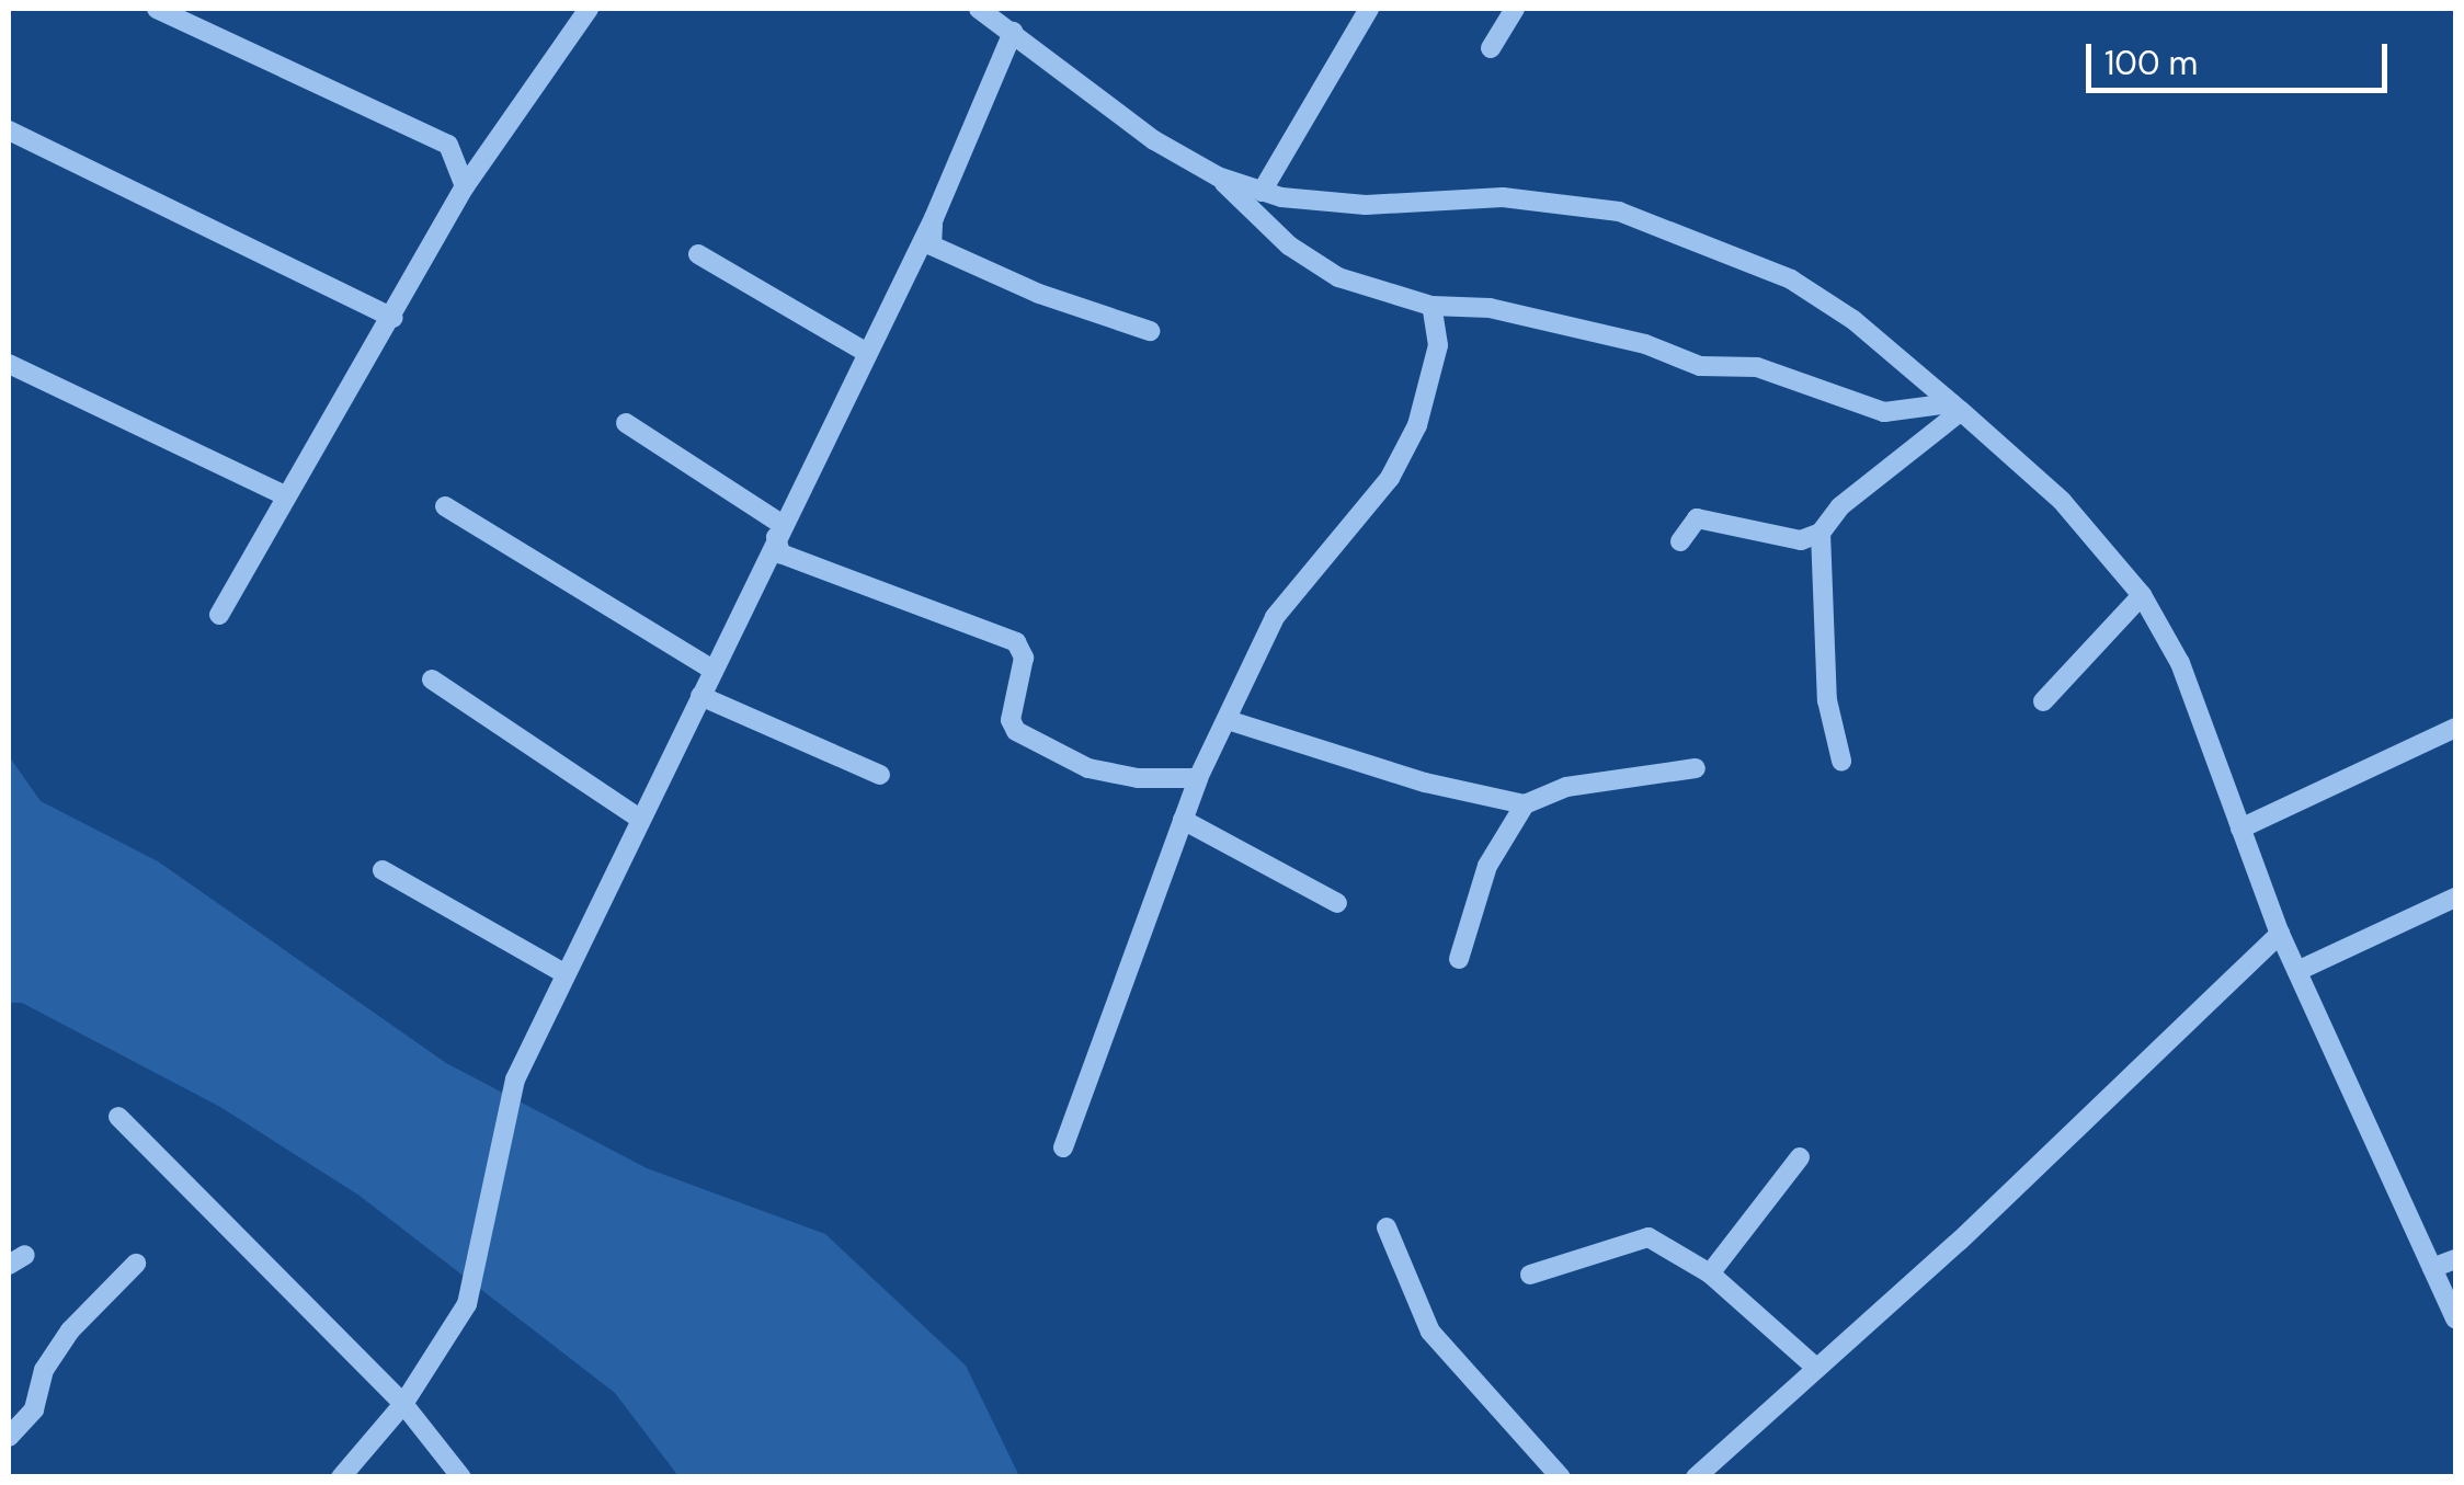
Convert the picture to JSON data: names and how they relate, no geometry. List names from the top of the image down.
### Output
{
  "scale_bar": "100 m"
}
